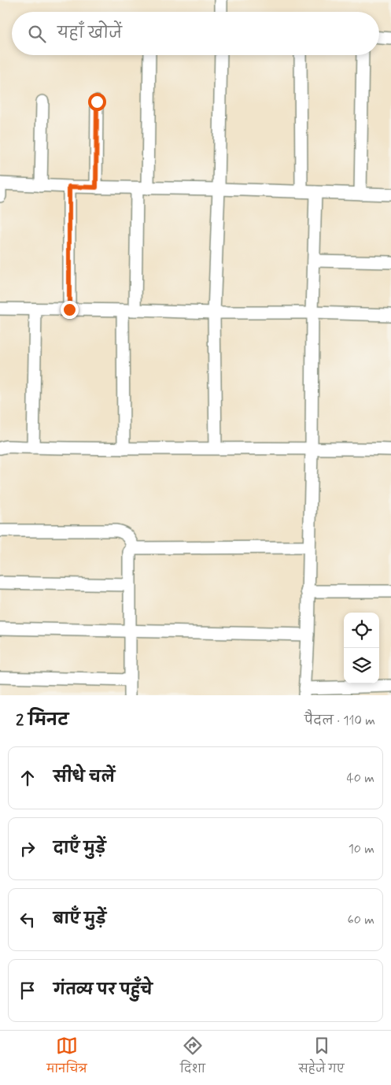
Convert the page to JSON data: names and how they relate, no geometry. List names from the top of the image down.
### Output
{
  "page": {
    "search": "यहाँ खोजें",
    "heading": ["2 मिनट", "पैदल · 110 m"],
    "list": [
      ["सीधे चलें", "40 m"],
      ["दाएँ मुड़ें", "10 m"],
      ["बाएँ मुड़ें", "60 m"],
      "गंतव्य पर पहुँचे"
    ],
    "nav": ["मानचित्र", "दिशा", "सहेजे गए"]
  }
}
